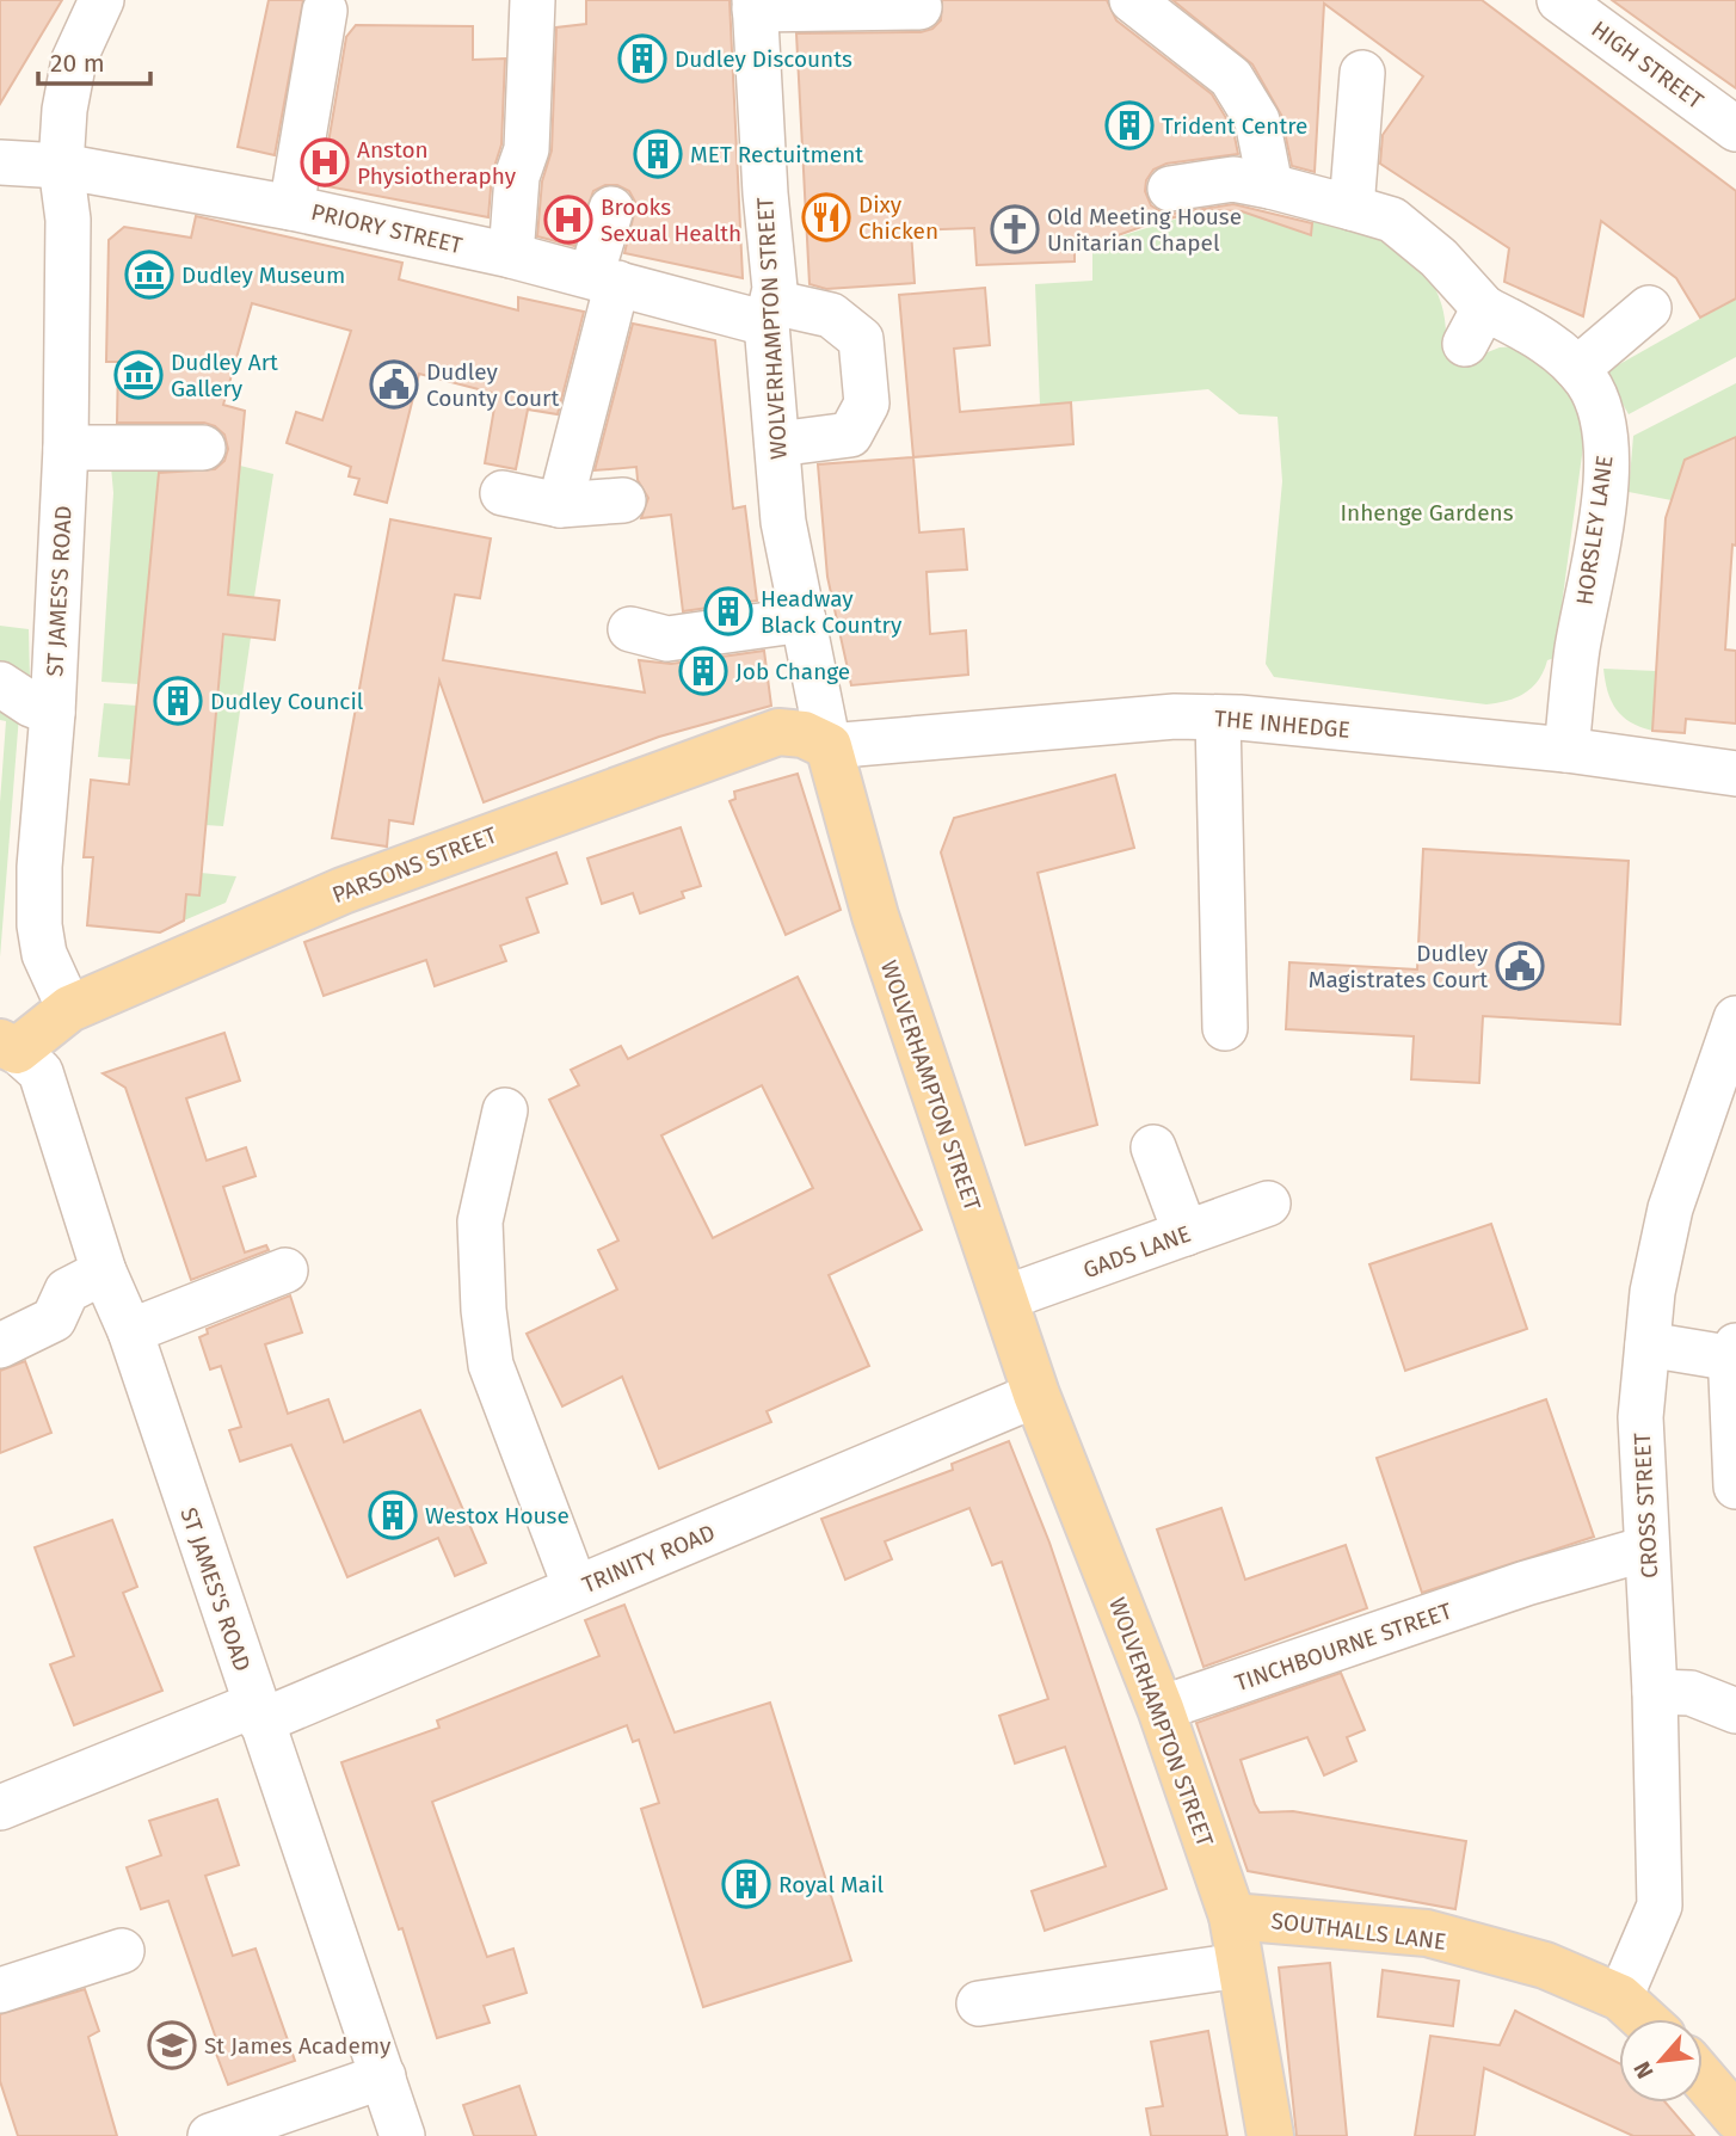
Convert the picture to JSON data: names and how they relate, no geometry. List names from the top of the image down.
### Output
{
  "streets": {
    "main road": ["WOLVERHAMPTON STREET", "PARSONS STREET", "SOUTHALLS LANE"],
    "street": [
      "HIGH STREET",
      "PRIORY STREET",
      "HORSLEY LANE",
      "ST JAMES'S ROAD",
      "THE INHEDGE",
      "GADS LANE",
      "CROSS STREET",
      "TRINITY ROAD",
      "TINCHBOURNE STREET"
    ]
  },
  "crossings": [
    ["PRIORY STREET", "WOLVERHAMPTON STREET"],
    ["PRIORY STREET", "ST JAMES'S ROAD"],
    ["WOLVERHAMPTON STREET", "THE INHEDGE"],
    ["WOLVERHAMPTON STREET", "PARSONS STREET"],
    ["WOLVERHAMPTON STREET", "GADS LANE"],
    ["WOLVERHAMPTON STREET", "TRINITY ROAD"],
    ["WOLVERHAMPTON STREET", "TINCHBOURNE STREET"],
    ["WOLVERHAMPTON STREET", "SOUTHALLS LANE"],
    ["HORSLEY LANE", "THE INHEDGE"],
    ["ST JAMES'S ROAD", "PARSONS STREET"],
    ["ST JAMES'S ROAD", "TRINITY ROAD"],
    ["THE INHEDGE", "PARSONS STREET"],
    ["CROSS STREET", "TINCHBOURNE STREET"],
    ["CROSS STREET", "SOUTHALLS LANE"]
  ],
  "parks": ["Inhenge Gardens"],
  "places": {
    "building": [
      "Dudley Discounts",
      "Trident Centre",
      "MET Rectuitment",
      "Headway Black Country",
      "Job Change",
      "Dudley Council",
      "Westox House",
      "Royal Mail"
    ],
    "hospital": ["Anston Physiotheraphy", "Brooks Sexual Health"],
    "restaurant": ["Dixy Chicken"],
    "church": ["Old Meeting House Unitarian Chapel"],
    "museum": ["Dudley Museum", "Dudley Art Gallery"],
    "public building": ["Dudley County Court", "Dudley Magistrates Court"],
    "school or university": ["St James Academy"]
  },
  "scale_bar": "20 m",
  "north": "bottom left"
}
